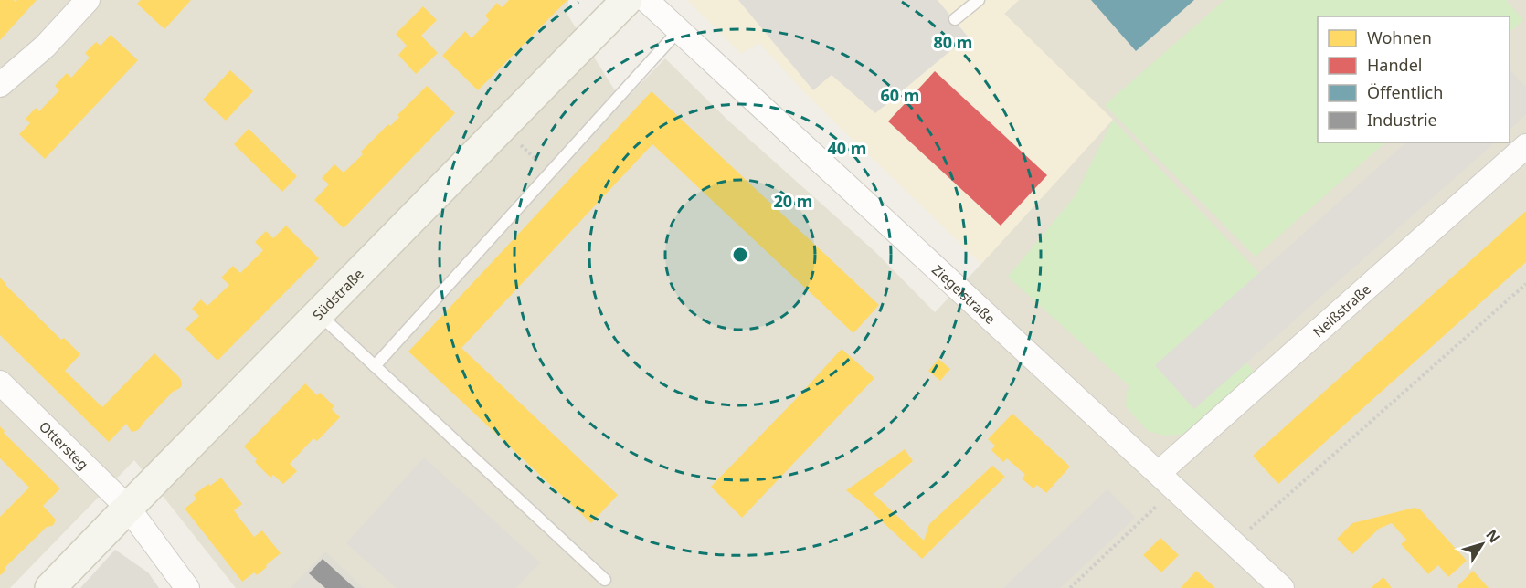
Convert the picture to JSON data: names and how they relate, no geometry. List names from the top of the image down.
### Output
{
  "streets": {
    "main road": ["Südstraße"],
    "street": ["Ziegelstraße", "Neißstraße", "Ottersteg"]
  },
  "crossings": [
    ["Südstraße", "Ottersteg"],
    ["Ziegelstraße", "Neißstraße"]
  ],
  "legend": [
    "Wohnen",
    "Handel",
    "Öffentlich",
    "Industrie"
  ],
  "north": "top right",
  "rings": [
    "80 m",
    "60 m",
    "40 m",
    "20 m"
  ]
}
